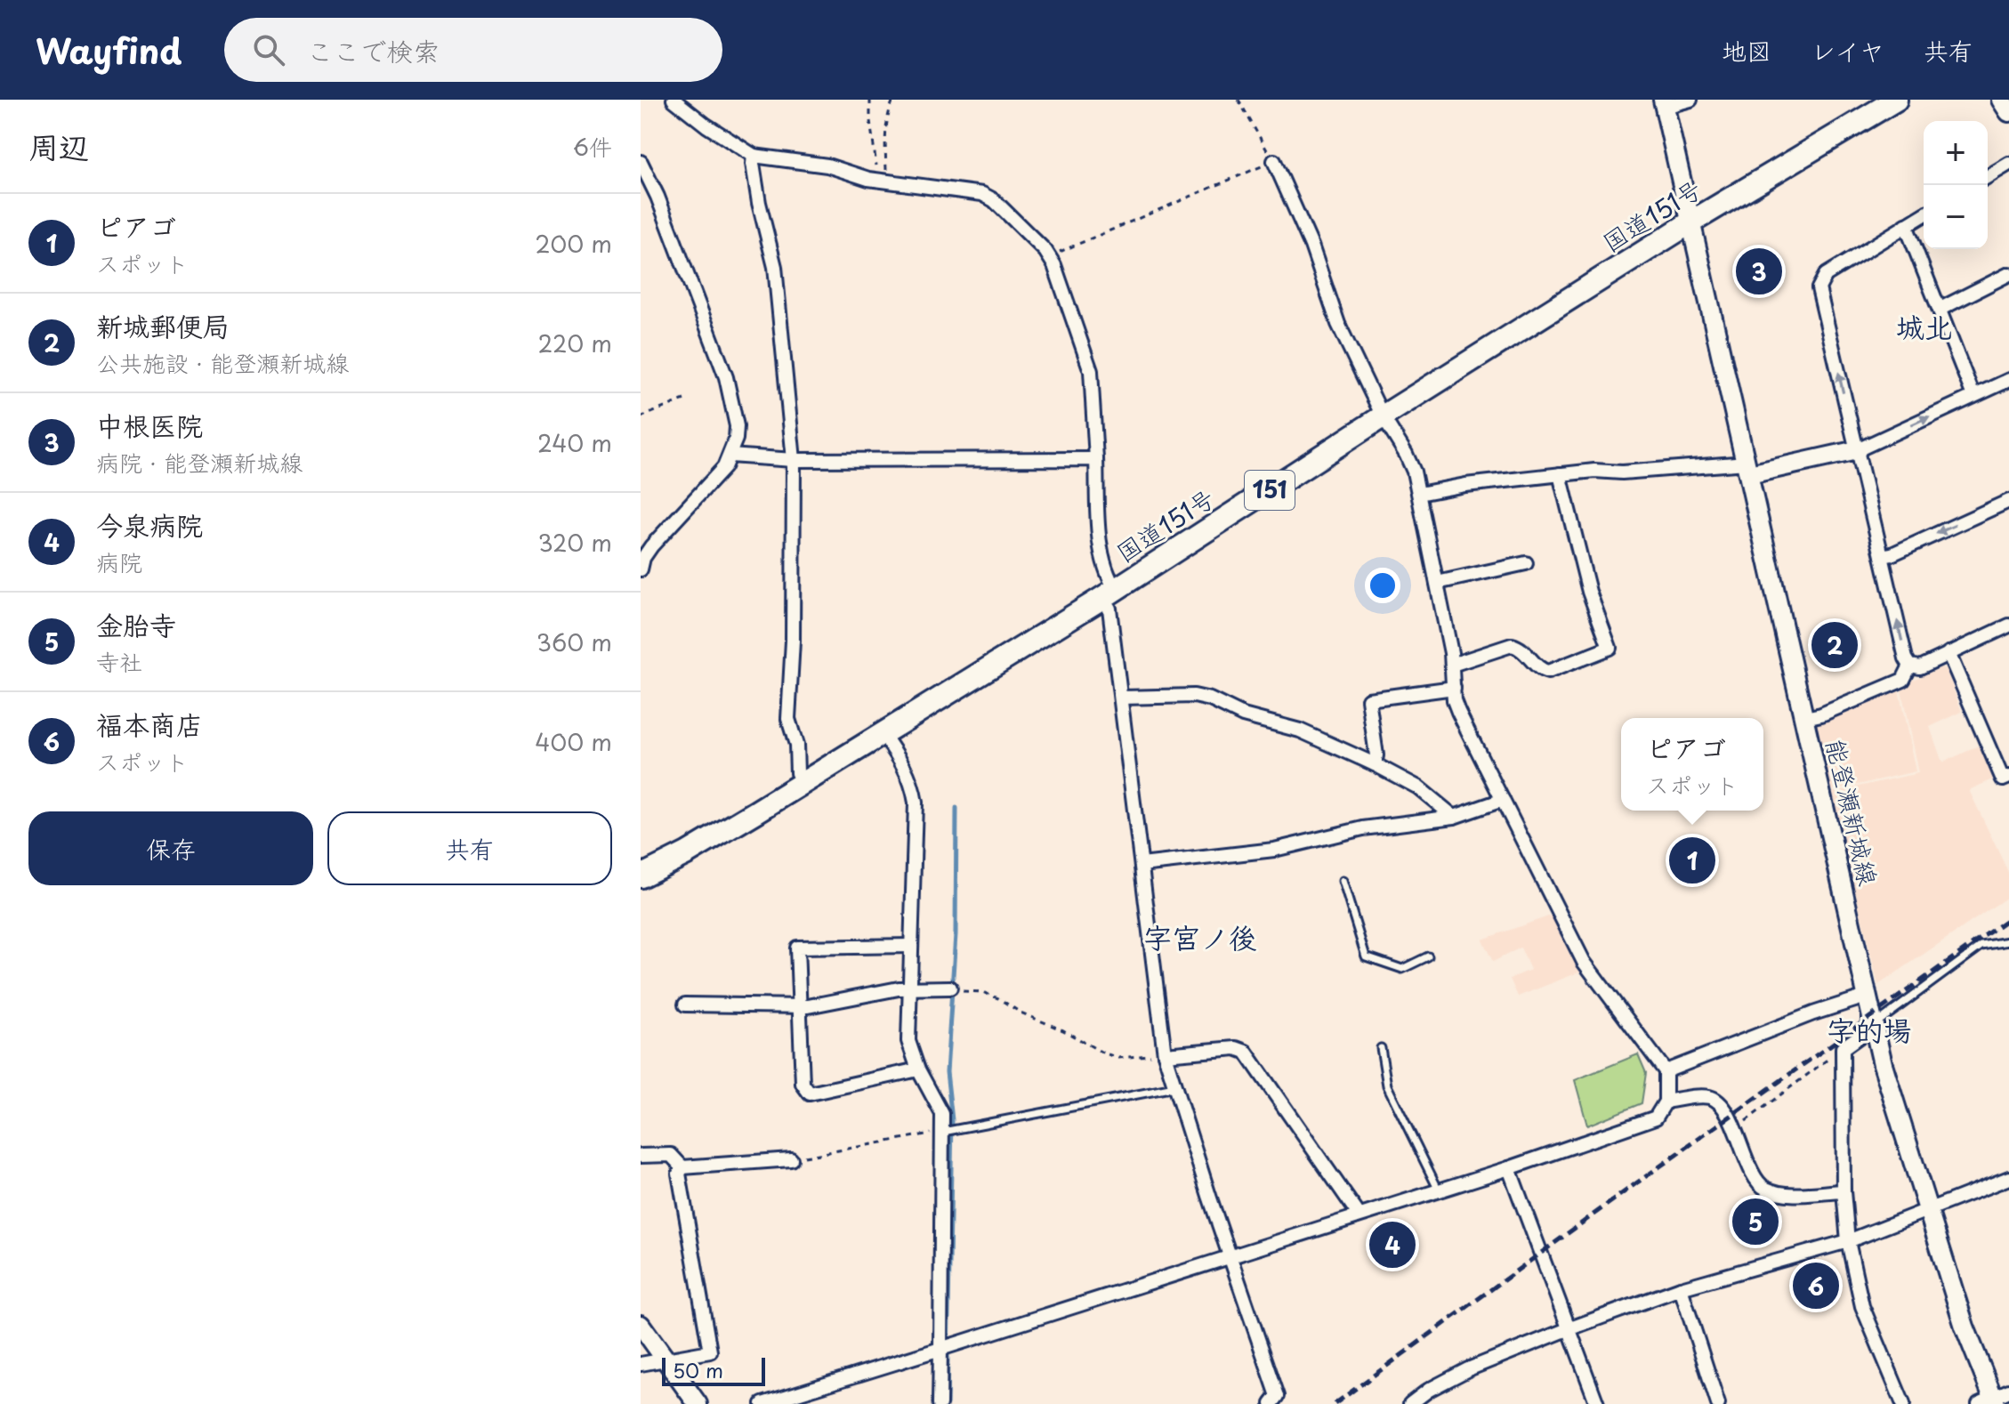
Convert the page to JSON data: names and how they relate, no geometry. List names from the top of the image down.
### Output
{
  "streets": {
    "highway": ["国道151号", "151"],
    "main road": ["能登瀬新城線"]
  },
  "crossings": [
    ["国道151号", "能登瀬新城線"]
  ],
  "districts": ["城北", "字宮ノ後", "字的場"],
  "scale_bar": "50 m",
  "page": {
    "header": "Wayfind",
    "search": "ここで検索",
    "nav": ["地図", "レイヤ", "共有"],
    "heading": ["周辺", "6件"],
    "map_buttons": ["+", "−"],
    "list": [
      {
        "mark": "1",
        "name": "ピアゴ",
        "note": "スポット",
        "value": "200 m"
      },
      {
        "mark": "2",
        "name": "新城郵便局",
        "note": "公共施設 · 能登瀬新城線",
        "value": "220 m"
      },
      {
        "mark": "3",
        "name": "中根医院",
        "note": "病院 · 能登瀬新城線",
        "value": "240 m"
      },
      {
        "mark": "4",
        "name": "今泉病院",
        "note": "病院",
        "value": "320 m"
      },
      {
        "mark": "5",
        "name": "金胎寺",
        "note": "寺社",
        "value": "360 m"
      },
      {
        "mark": "6",
        "name": "福本商店",
        "note": "スポット",
        "value": "400 m"
      }
    ],
    "pins": [
      "3",
      "2",
      "1",
      "5",
      "4",
      "6"
    ],
    "popup": ["ピアゴ", "スポット"],
    "buttons": ["保存", "共有"],
    "scale": "50 m"
  }
}
